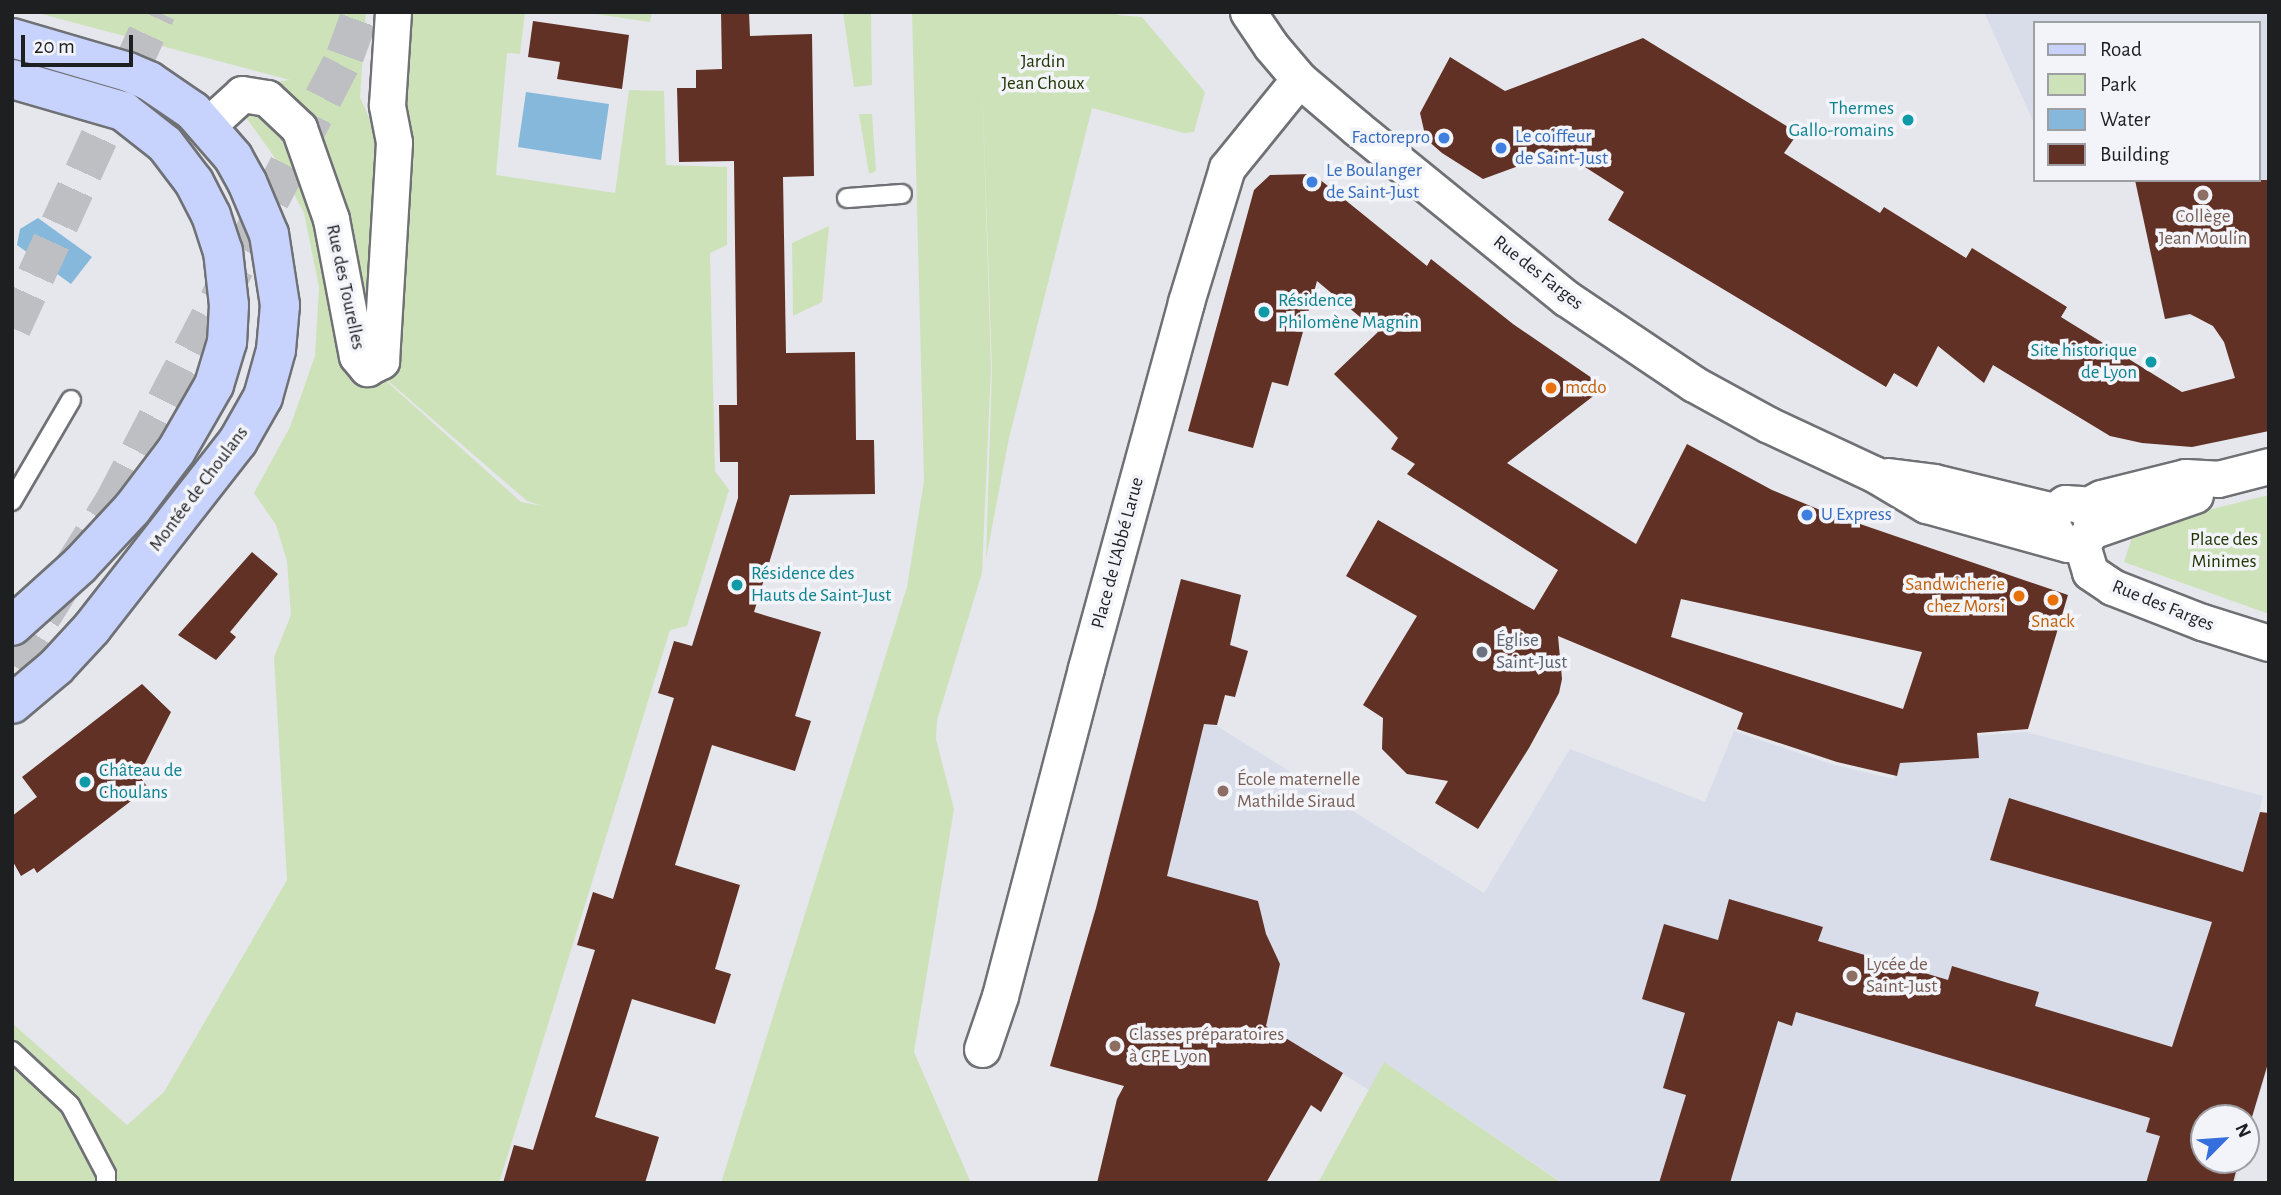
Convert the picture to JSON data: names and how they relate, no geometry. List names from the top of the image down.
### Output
{
  "streets": {
    "main road": ["Montée de Choulans"],
    "street": ["Rue des Farges", "Rue des Tourelles", "Place de L'Abbé Larue"]
  },
  "crossings": [
    ["Rue des Farges", "Place de L'Abbé Larue"],
    ["Rue des Tourelles", "Montée de Choulans"]
  ],
  "parks": ["Jardin Jean Choux", "Place des Minimes"],
  "places": [
    "Thermes Gallo-romains",
    "Factorepro",
    "Le coiffeur de Saint-Just",
    "Le Boulanger de Saint-Just",
    "Collège Jean Moulin",
    "Résidence Philomène Magnin",
    "Site historique de Lyon",
    "mcdo",
    "U Express",
    "Résidence des Hauts de Saint-Just",
    "Sandwicherie chez Morsi",
    "Snack",
    "Église Saint-Just",
    "Château de Choulans",
    "École maternelle Mathilde Siraud",
    "Lycée de Saint-Just",
    "Classes préparatoires à CPE Lyon"
  ],
  "legend": [
    "Road",
    "Park",
    "Water",
    "Building"
  ],
  "scale_bar": "20 m",
  "north": "top right"
}
